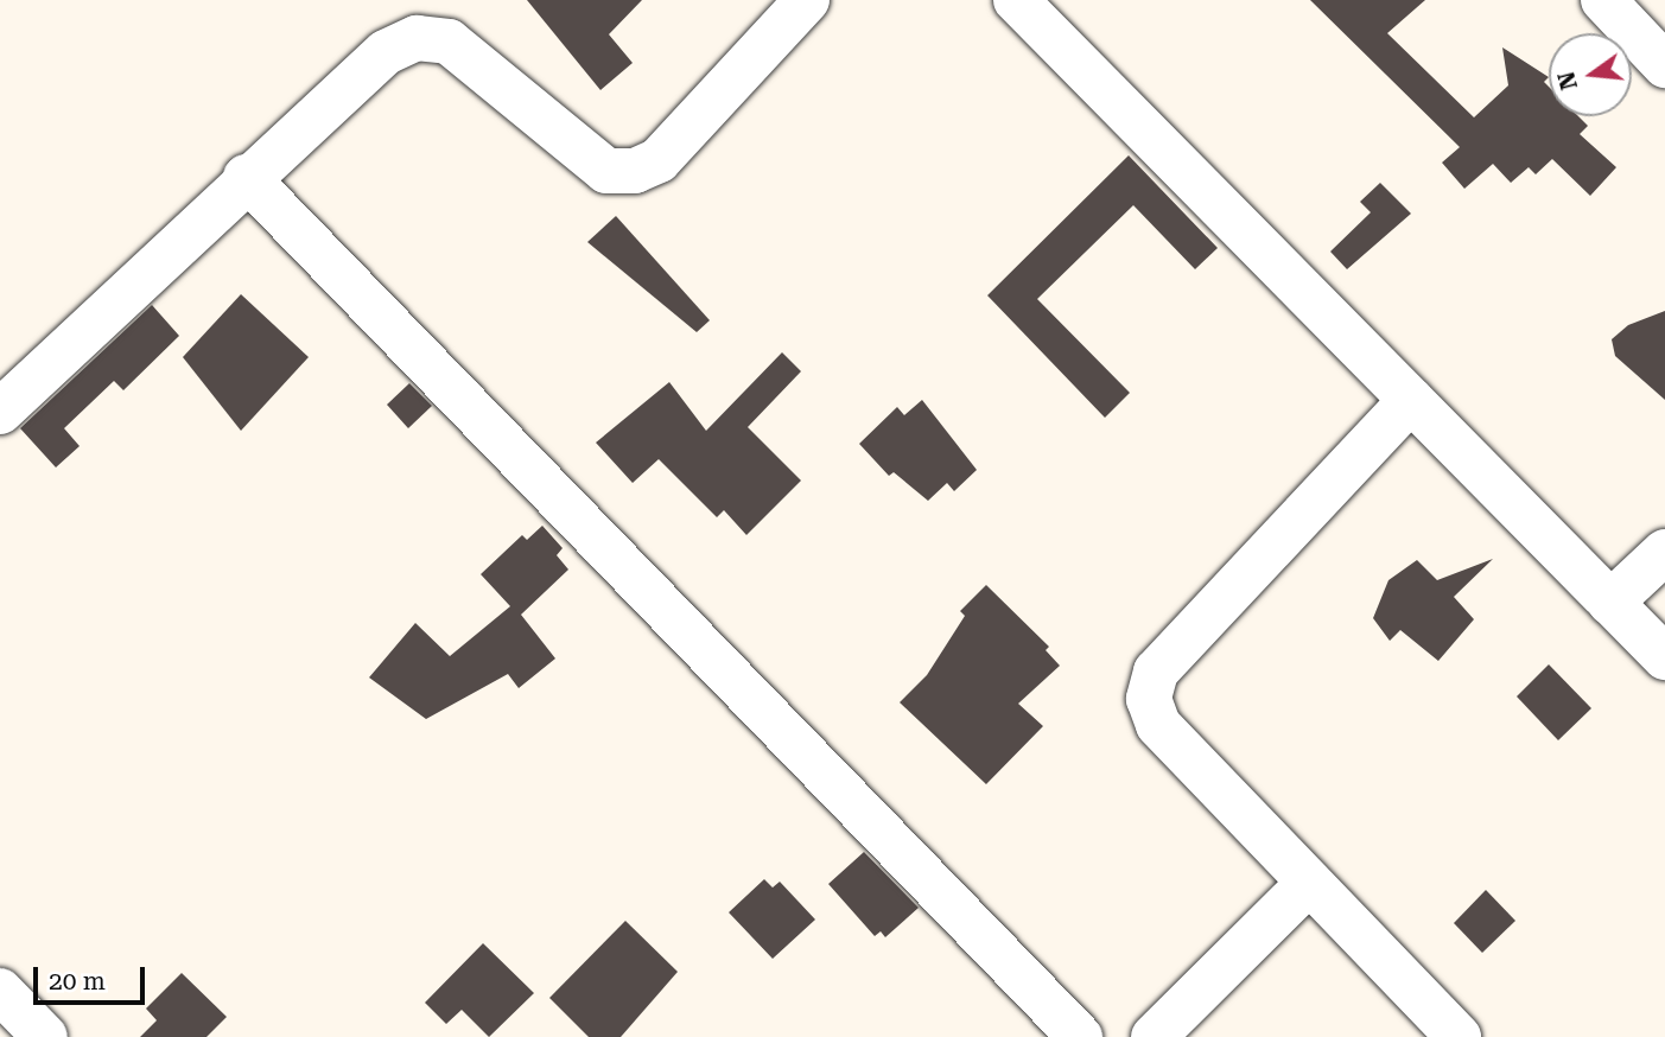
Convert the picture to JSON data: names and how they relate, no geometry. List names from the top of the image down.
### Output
{
  "scale_bar": "20 m",
  "north": "left"
}
